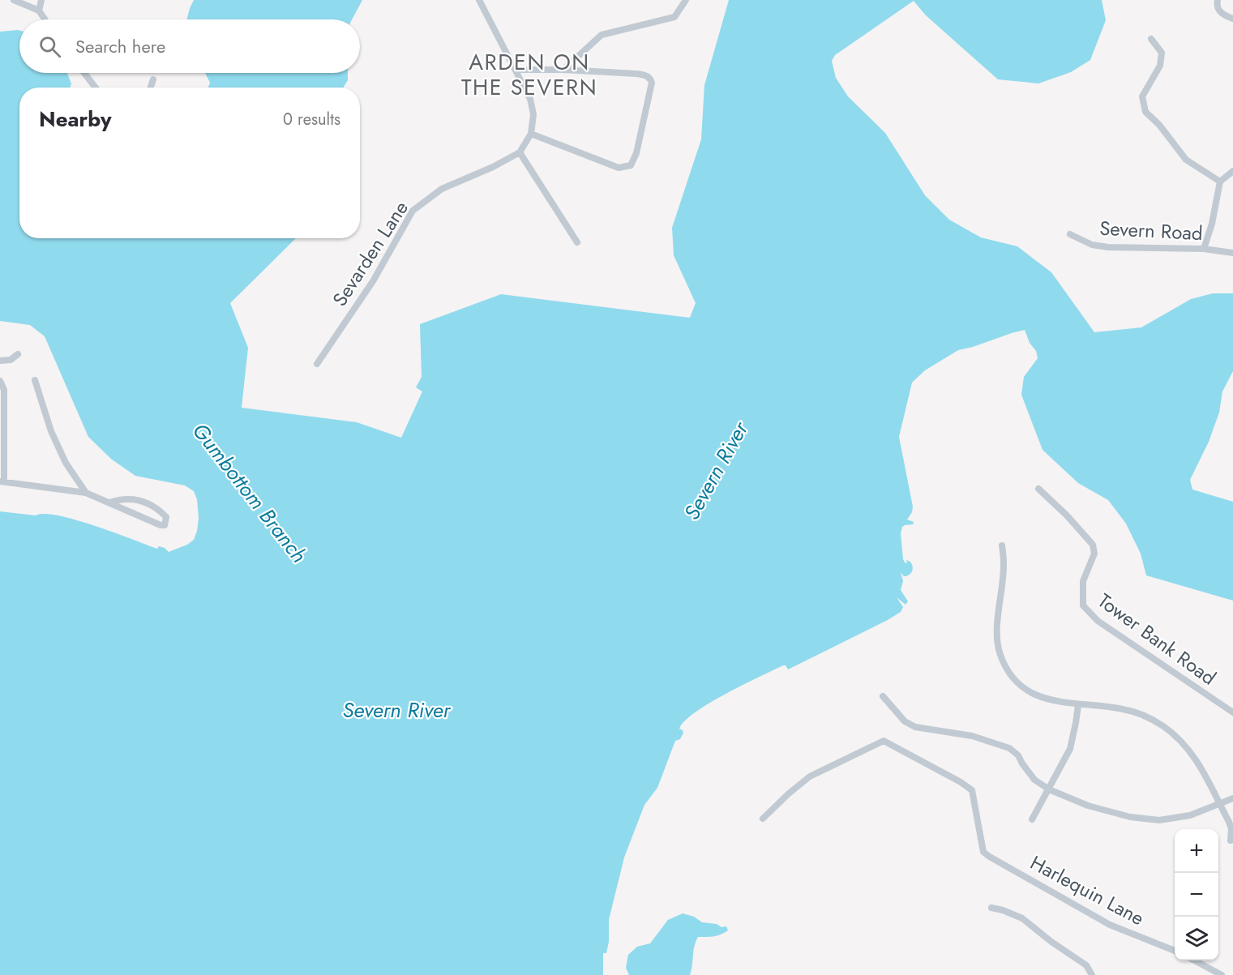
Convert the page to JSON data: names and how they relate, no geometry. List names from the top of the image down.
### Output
{
  "streets": {
    "street": [
      "Severn Road",
      "Sevarden Lane",
      "Tower Bank Road",
      "Harlequin Lane"
    ]
  },
  "districts": ["ARDEN ON THE SEVERN"],
  "water": ["Severn River", "Gumbottom Branch"],
  "page": {
    "search": "Search here",
    "heading": ["Nearby", "0 results"],
    "map_buttons": ["+", "−"]
  }
}
